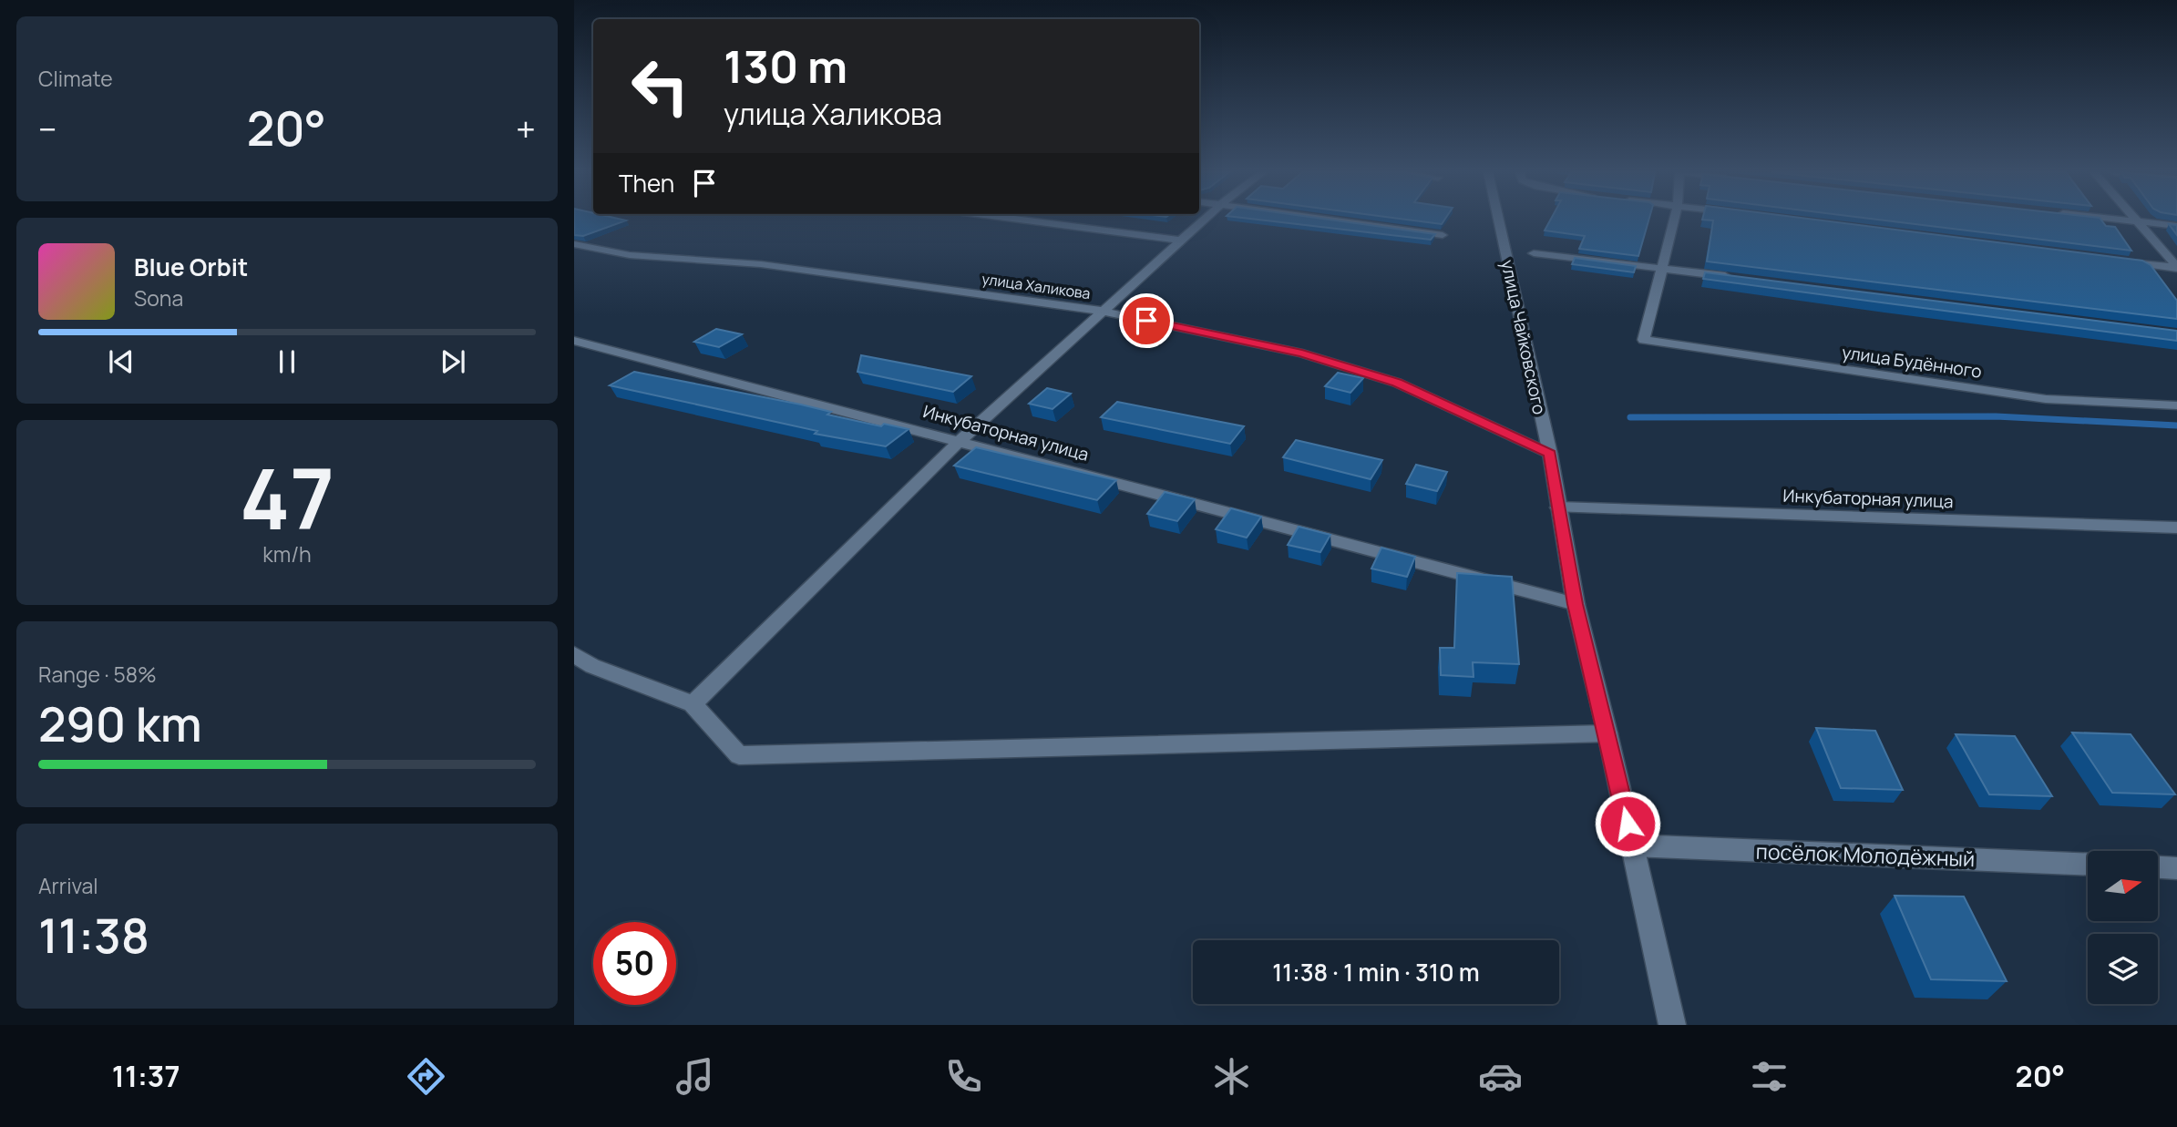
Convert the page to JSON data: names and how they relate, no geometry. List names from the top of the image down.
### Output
{
  "streets": {
    "street": [
      "улица Халикова",
      "улица Чайковского",
      "улица Будённого",
      "Инкубаторная улица",
      "посёлок Молодёжный"
    ]
  },
  "crossings": [
    ["улица Халикова", "улица Чайковского"],
    ["улица Чайковского", "Инкубаторная улица"],
    ["улица Чайковского", "посёлок Молодёжный"]
  ],
  "north": "right",
  "page": {
    "tile": [
      "Climate",
      ["47", "km/h"],
      ["Range · 58%", "290 km"],
      ["Arrival", "11:38"]
    ],
    "turn": ["130 m", "улица Халикова"],
    "heat": ["−", "20°", "+"],
    "then": "Then",
    "song": ["Blue Orbit", "Sona"],
    "limit": "50",
    "trip": "11:38 · 1 min · 310 m",
    "tabs": ["11:37", "20°"]
  }
}
